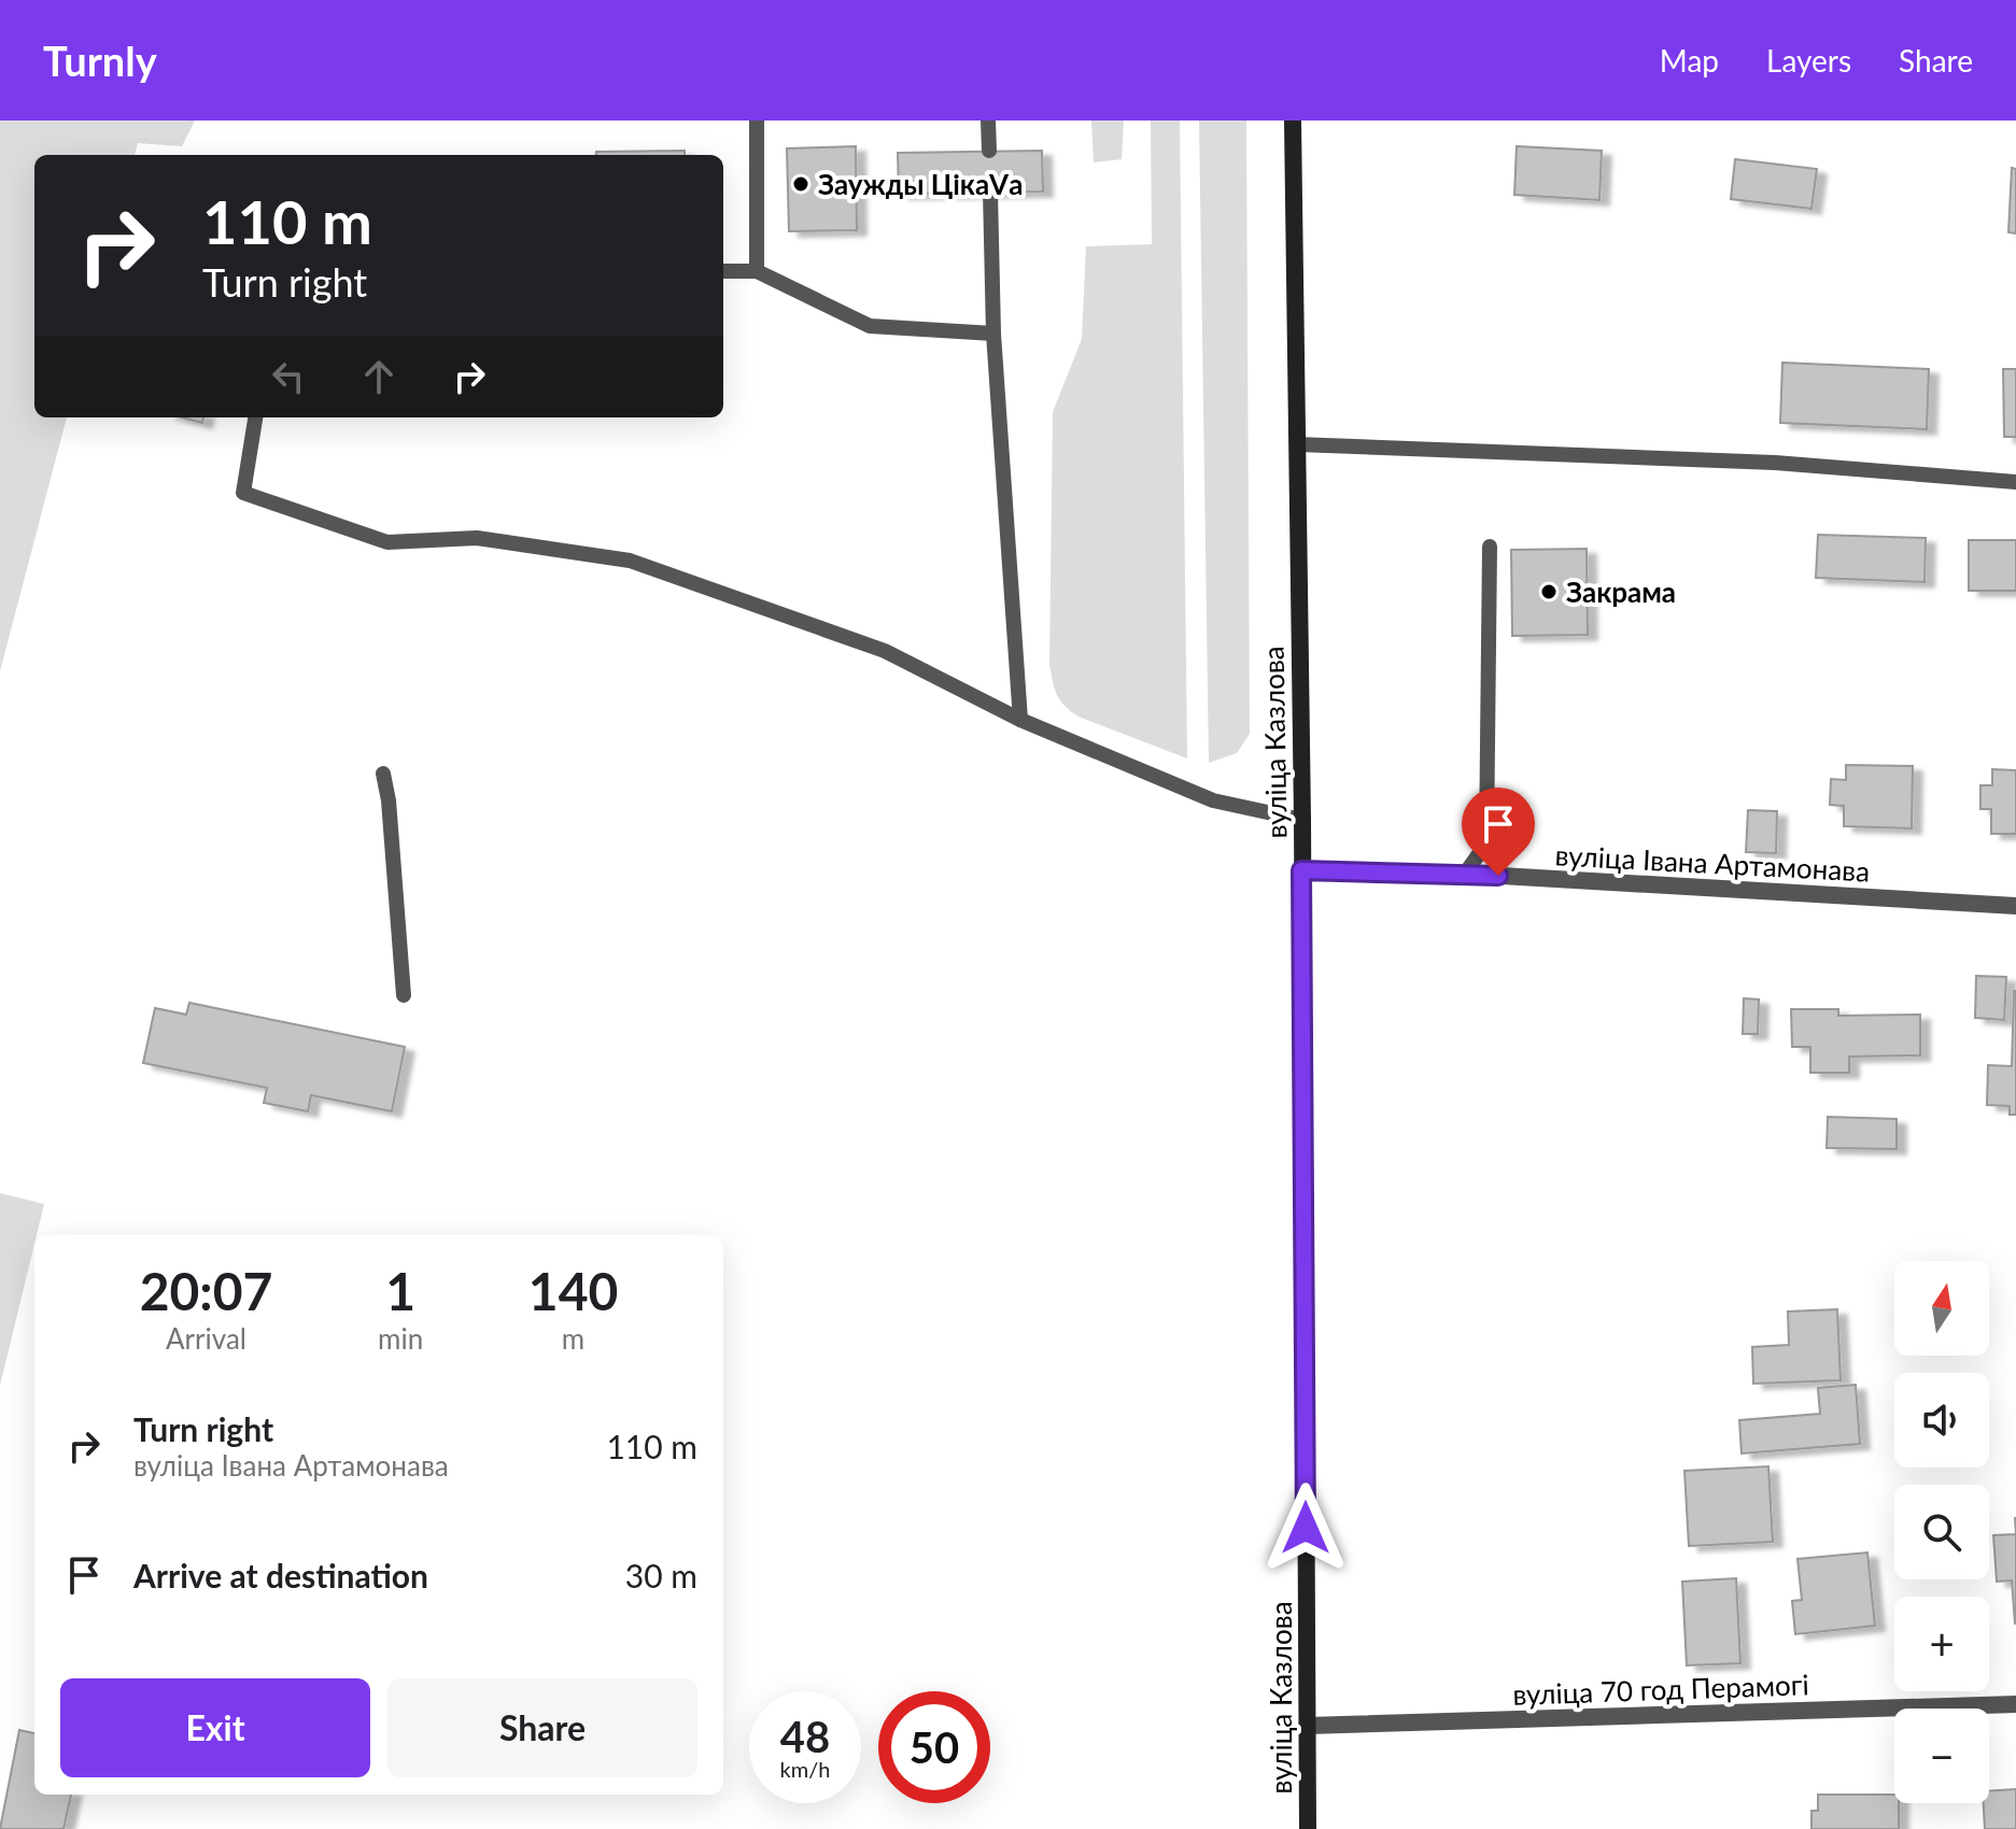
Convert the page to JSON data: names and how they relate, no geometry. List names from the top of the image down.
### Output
{
  "streets": {
    "main road": ["вуліца Казлова"],
    "street": ["вуліца Івана Артамонава", "вуліца 70 год Перамогі"]
  },
  "crossings": [
    ["вуліца Казлова", "вуліца Івана Артамонава"],
    ["вуліца Казлова", "вуліца 70 год Перамогі"]
  ],
  "places": ["Заужды ЦікаVа", "Закрама"],
  "north": "top",
  "page": {
    "header": "Turnly",
    "nav": ["Map", "Layers", "Share"],
    "turn": ["110 m", "Turn right"],
    "eta": [
      "20:07",
      "Arrival",
      "1",
      "min",
      "140",
      "m"
    ],
    "map_buttons": ["+", "−"],
    "list": [
      {
        "name": "Turn right",
        "note": "вуліца Івана Артамонава",
        "value": "110 m"
      },
      {
        "name": "Arrive at destination",
        "value": "30 m"
      }
    ],
    "buttons": ["Exit", "Share"],
    "speed": "48 km/h",
    "limit": "50"
  }
}
